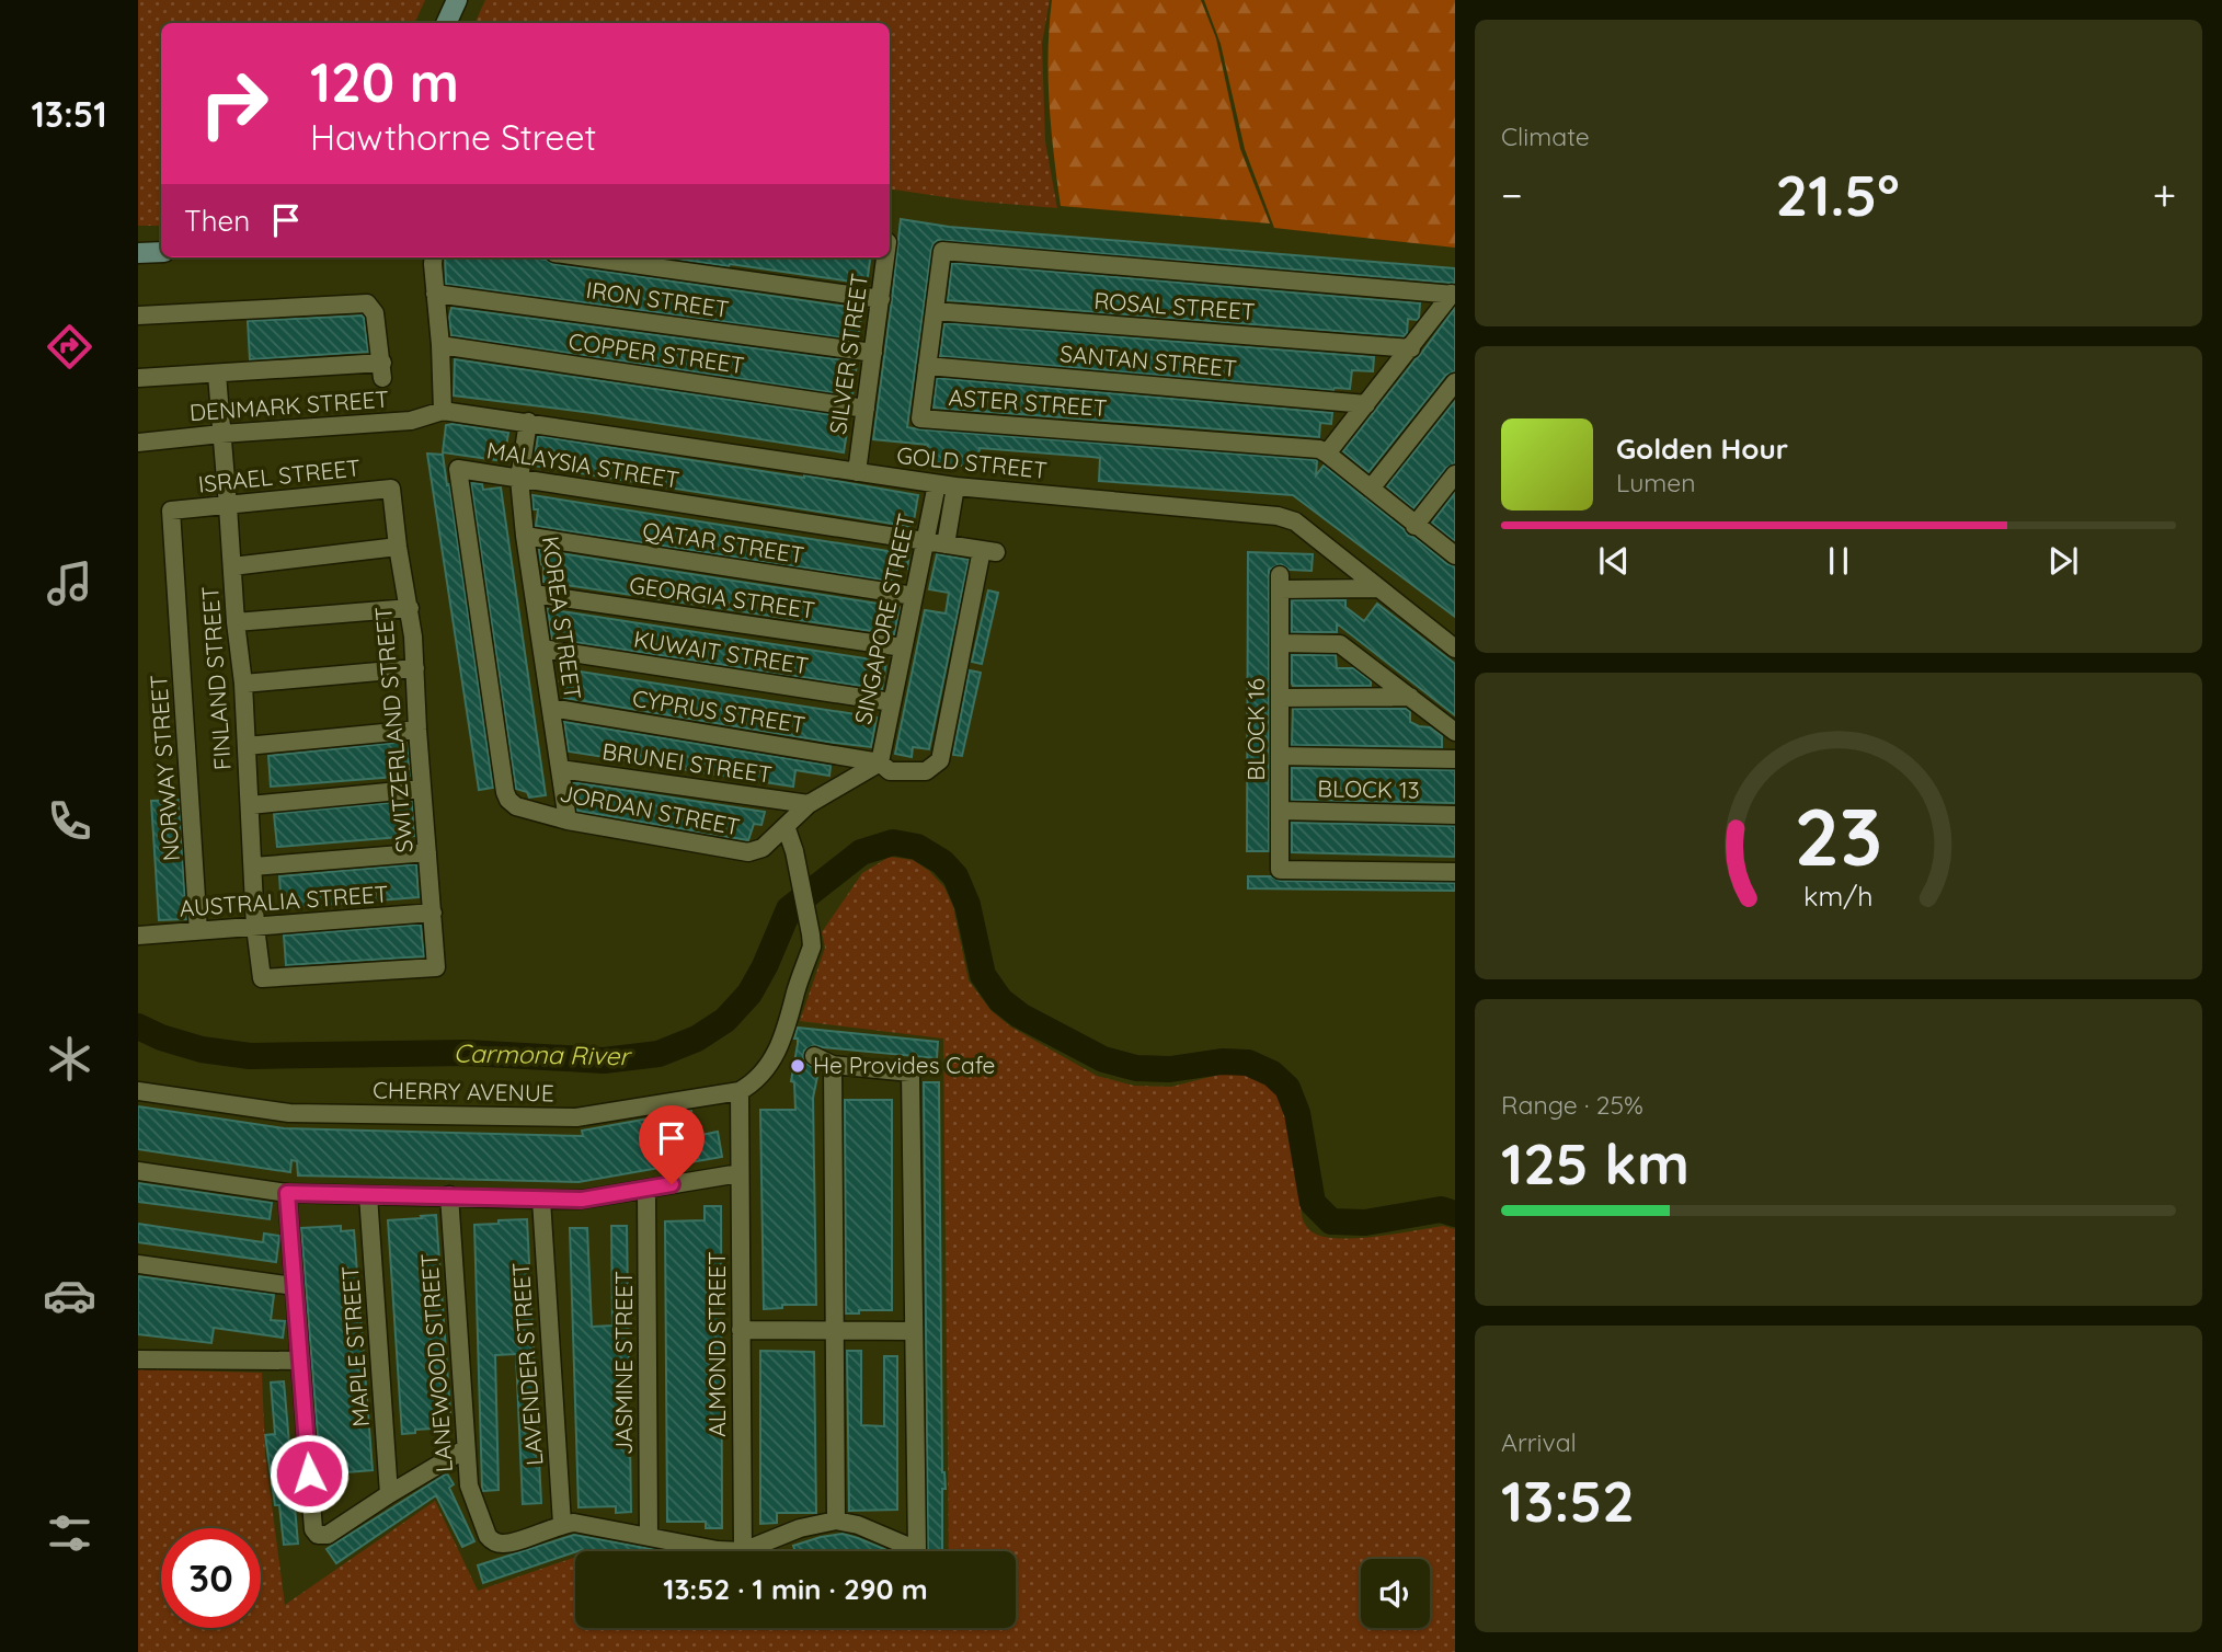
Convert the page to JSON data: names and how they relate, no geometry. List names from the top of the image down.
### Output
{
  "streets": {
    "street": [
      "IRON STREET",
      "ROSAL STREET",
      "COPPER STREET",
      "SILVER STREET",
      "SANTAN STREET",
      "ASTER STREET",
      "DENMARK STREET",
      "GOLD STREET",
      "MALAYSIA STREET",
      "ISRAEL STREET",
      "QATAR STREET",
      "GEORGIA STREET",
      "KOREA STREET",
      "SINGAPORE STREET",
      "KUWAIT STREET",
      "FINLAND STREET",
      "CYPRUS STREET",
      "SWITZERLAND STREET",
      "BLOCK 16",
      "BRUNEI STREET",
      "NORWAY STREET",
      "BLOCK 13",
      "JORDAN STREET",
      "AUSTRALIA STREET",
      "CHERRY AVENUE",
      "ALMOND STREET",
      "MAPLE STREET",
      "LANEWOOD STREET",
      "JASMINE STREET",
      "LAVENDER STREET"
    ]
  },
  "crossings": [
    ["IRON STREET", "SILVER STREET"],
    ["ROSAL STREET", "ASTER STREET"],
    ["COPPER STREET", "SILVER STREET"],
    ["SILVER STREET", "GOLD STREET"],
    ["SANTAN STREET", "ASTER STREET"],
    ["DENMARK STREET", "GOLD STREET"],
    ["DENMARK STREET", "FINLAND STREET"],
    ["GOLD STREET", "KOREA STREET"],
    ["GOLD STREET", "SINGAPORE STREET"],
    ["GOLD STREET", "BLOCK 16"],
    ["MALAYSIA STREET", "KOREA STREET"],
    ["MALAYSIA STREET", "SINGAPORE STREET"],
    ["MALAYSIA STREET", "CYPRUS STREET"],
    ["MALAYSIA STREET", "JORDAN STREET"],
    ["ISRAEL STREET", "FINLAND STREET"],
    ["ISRAEL STREET", "SWITZERLAND STREET"],
    ["ISRAEL STREET", "NORWAY STREET"],
    ["QATAR STREET", "KOREA STREET"],
    ["QATAR STREET", "SINGAPORE STREET"],
    ["GEORGIA STREET", "KOREA STREET"],
    ["GEORGIA STREET", "SINGAPORE STREET"],
    ["KOREA STREET", "KUWAIT STREET"],
    ["KOREA STREET", "CYPRUS STREET"],
    ["KOREA STREET", "BRUNEI STREET"],
    ["KOREA STREET", "JORDAN STREET"],
    ["SINGAPORE STREET", "KUWAIT STREET"],
    ["SINGAPORE STREET", "CYPRUS STREET"],
    ["SINGAPORE STREET", "JORDAN STREET"],
    ["FINLAND STREET", "SWITZERLAND STREET"],
    ["FINLAND STREET", "AUSTRALIA STREET"],
    ["CYPRUS STREET", "JORDAN STREET"],
    ["SWITZERLAND STREET", "AUSTRALIA STREET"],
    ["BLOCK 16", "BLOCK 13"],
    ["BRUNEI STREET", "JORDAN STREET"],
    ["NORWAY STREET", "AUSTRALIA STREET"],
    ["CHERRY AVENUE", "ALMOND STREET"],
    ["ALMOND STREET", "LANEWOOD STREET"],
    ["LANEWOOD STREET", "JASMINE STREET"],
    ["LANEWOOD STREET", "LAVENDER STREET"]
  ],
  "water": ["Carmona River"],
  "places": ["He Provides Cafe"],
  "page": {
    "tabs": "13:51",
    "tile": [
      "Climate",
      ["Range · 25%", "125 km"],
      ["Arrival", "13:52"]
    ],
    "turn": ["120 m", "Hawthorne Street"],
    "heat": ["−", "21.5°", "+"],
    "then": "Then",
    "song": ["Golden Hour", "Lumen"],
    "limit": "30",
    "trip": "13:52 · 1 min · 290 m",
    "gauge": ["23", "km/h"]
  }
}
